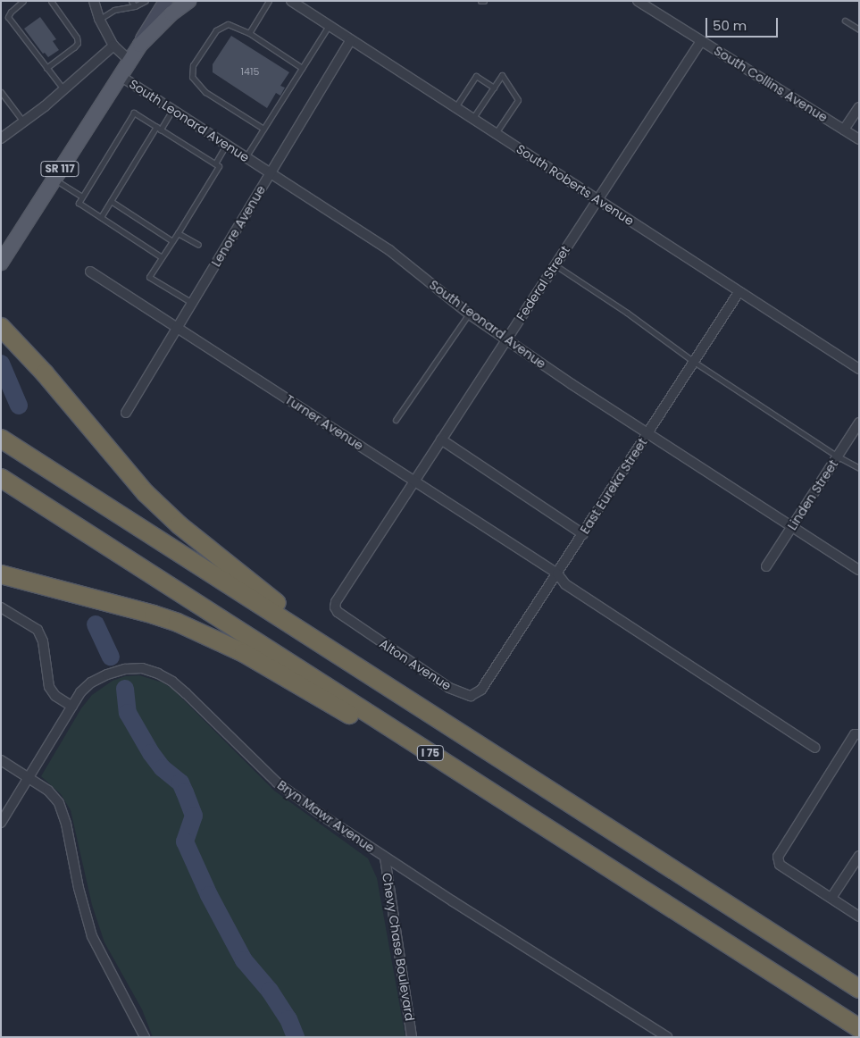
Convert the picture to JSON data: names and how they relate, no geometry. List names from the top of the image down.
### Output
{
  "streets": {
    "highway": ["I 75"],
    "main road": ["SR 117"],
    "street": [
      "South Collins Avenue",
      "South Leonard Avenue",
      "South Roberts Avenue",
      "Lenore Avenue",
      "Federal Street",
      "Turner Avenue",
      "East Eureka Street",
      "Linden Street",
      "Alton Avenue",
      "Bryn Mawr Avenue",
      "Chevy Chase Boulevard"
    ]
  },
  "crossings": [
    ["South Collins Avenue", "Federal Street"],
    ["South Leonard Avenue", "SR 117"],
    ["South Leonard Avenue", "Lenore Avenue"],
    ["South Leonard Avenue", "Federal Street"],
    ["South Leonard Avenue", "East Eureka Street"],
    ["South Leonard Avenue", "Linden Street"],
    ["South Roberts Avenue", "Lenore Avenue"],
    ["South Roberts Avenue", "Federal Street"],
    ["South Roberts Avenue", "East Eureka Street"],
    ["Lenore Avenue", "Turner Avenue"],
    ["Federal Street", "Turner Avenue"],
    ["Federal Street", "Alton Avenue"],
    ["Turner Avenue", "East Eureka Street"],
    ["East Eureka Street", "Alton Avenue"],
    ["Bryn Mawr Avenue", "Chevy Chase Boulevard"]
  ],
  "house_numbers": ["1415"],
  "scale_bar": "50 m"
}
